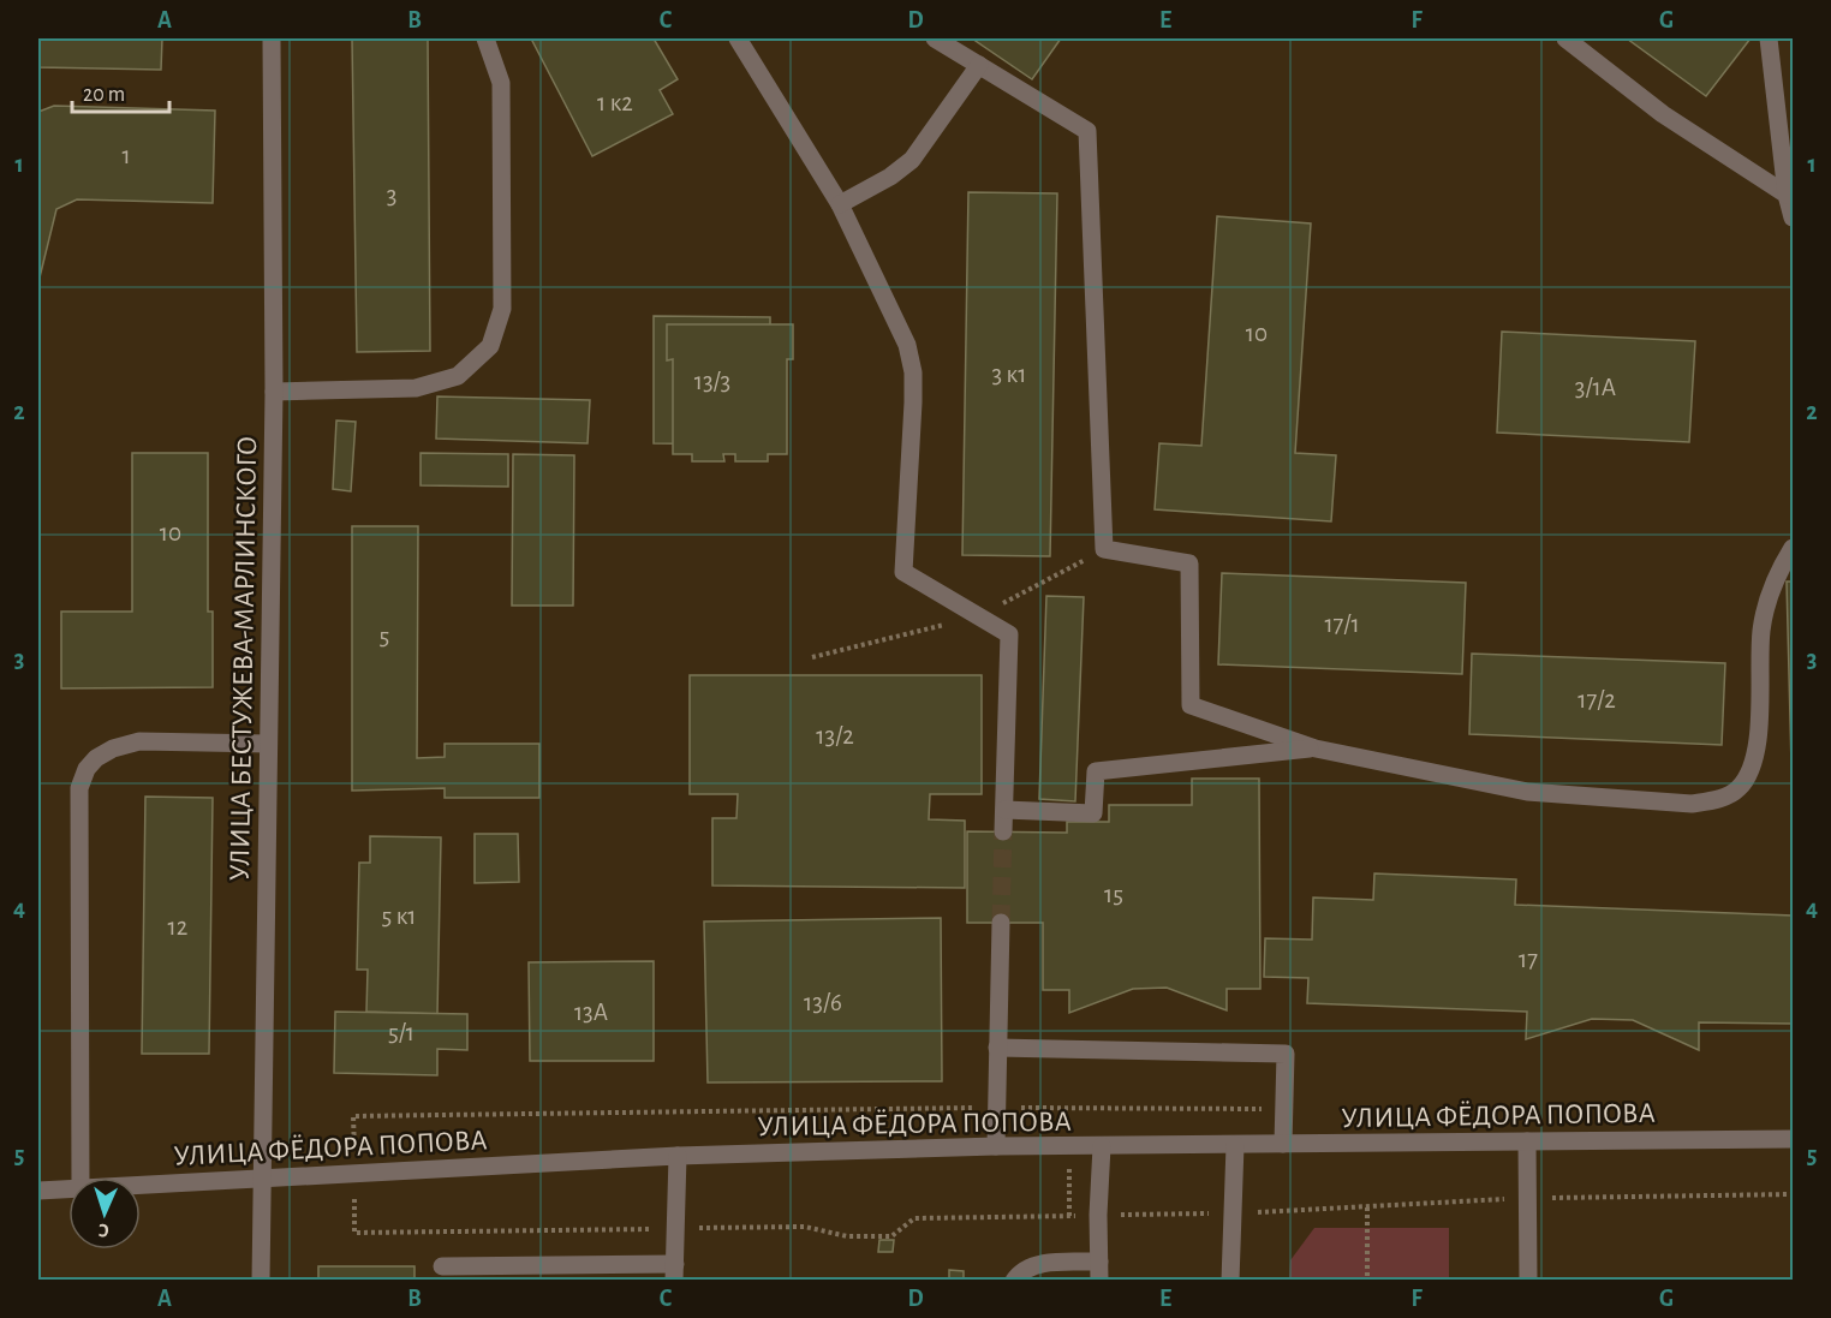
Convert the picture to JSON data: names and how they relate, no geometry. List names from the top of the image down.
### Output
{
  "streets": {
    "street": ["УЛИЦА БЕСТУЖЕВА-МАРЛИНСКОГО", "УЛИЦА ФЁДОРА ПОПОВА"]
  },
  "crossings": [
    ["УЛИЦА БЕСТУЖЕВА-МАРЛИНСКОГО", "УЛИЦА ФЁДОРА ПОПОВА"]
  ],
  "house_numbers": [
    "1 к2",
    "1",
    "3",
    "10",
    "3 к1",
    "13/3",
    "3/1А",
    "10",
    "17/1",
    "5",
    "17/2",
    "13/2",
    "15",
    "5 к1",
    "12",
    "17",
    "13/6",
    "13А",
    "5/1"
  ],
  "scale_bar": "20 m",
  "north": "bottom",
  "grid": {
    "columns": [
      "A",
      "B",
      "C",
      "D",
      "E",
      "F",
      "G"
    ],
    "rows": [
      "1",
      "2",
      "3",
      "4",
      "5"
    ]
  }
}
